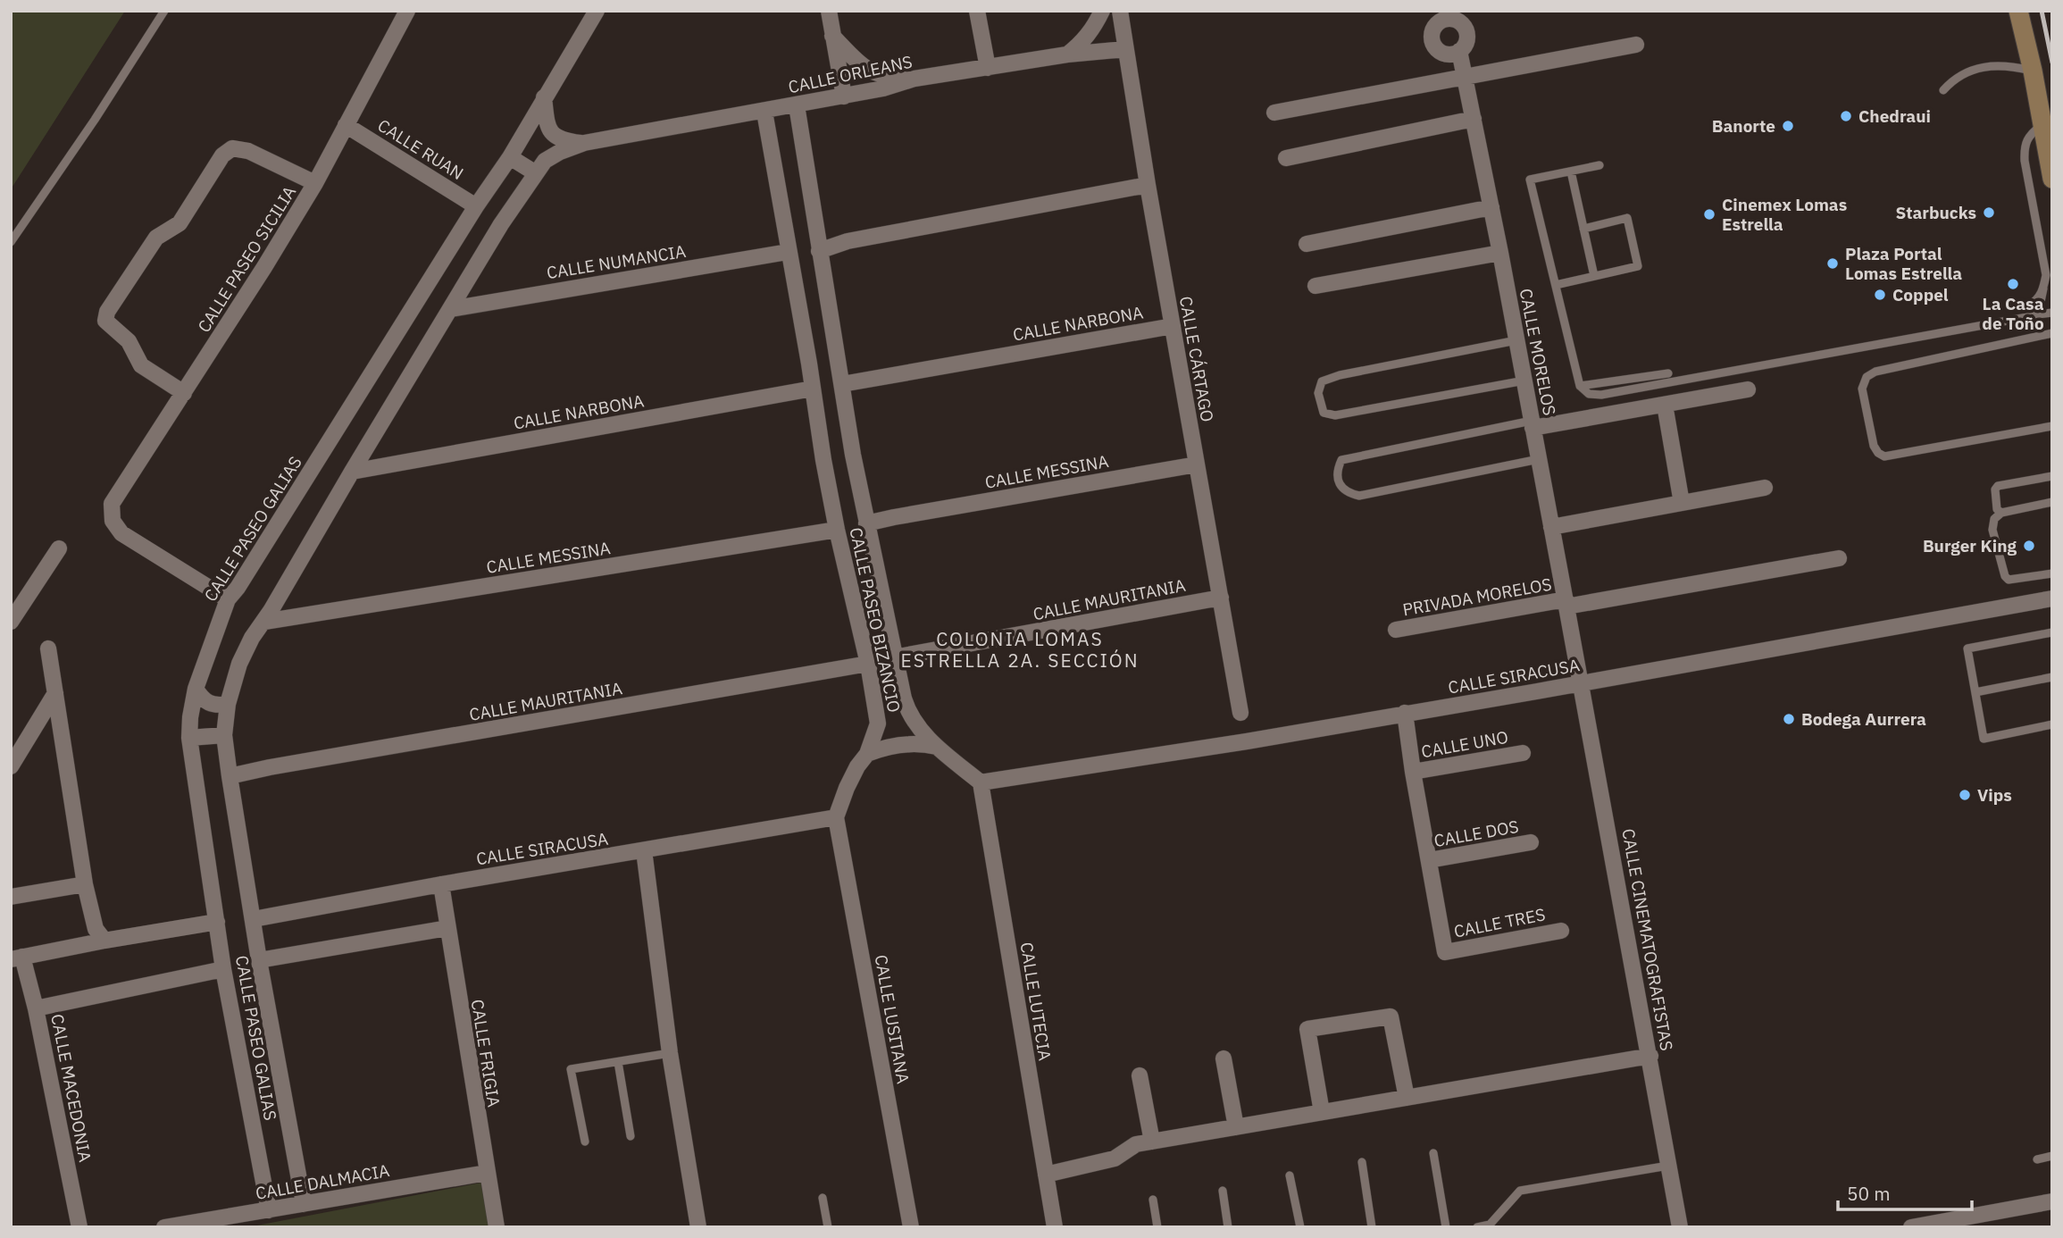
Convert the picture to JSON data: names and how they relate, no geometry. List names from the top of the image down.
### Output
{
  "streets": {
    "street": [
      "CALLE ORLEANS",
      "CALLE RUAN",
      "CALLE PASEO SICILIA",
      "CALLE NUMANCIA",
      "CALLE NARBONA",
      "CALLE MORELOS",
      "CALLE CÁRTAGO",
      "CALLE MESSINA",
      "CALLE PASEO GALIAS",
      "PRIVADA MORELOS",
      "CALLE MAURITANIA",
      "CALLE PASEO BIZANCIO",
      "CALLE SIRACUSA",
      "CALLE UNO",
      "CALLE DOS",
      "CALLE TRES",
      "CALLE CINEMATOGRAFISTAS",
      "CALLE LUTECIA",
      "CALLE LUSITANA",
      "CALLE FRIGIA",
      "CALLE MACEDONIA",
      "CALLE DALMACIA"
    ]
  },
  "crossings": [
    ["CALLE ORLEANS", "CALLE CÁRTAGO"],
    ["CALLE ORLEANS", "CALLE PASEO GALIAS"],
    ["CALLE ORLEANS", "CALLE PASEO BIZANCIO"],
    ["CALLE RUAN", "CALLE PASEO SICILIA"],
    ["CALLE RUAN", "CALLE PASEO GALIAS"],
    ["CALLE PASEO SICILIA", "CALLE PASEO GALIAS"],
    ["CALLE NUMANCIA", "CALLE PASEO GALIAS"],
    ["CALLE NUMANCIA", "CALLE PASEO BIZANCIO"],
    ["CALLE NARBONA", "CALLE CÁRTAGO"],
    ["CALLE NARBONA", "CALLE PASEO GALIAS"],
    ["CALLE NARBONA", "CALLE PASEO BIZANCIO"],
    ["CALLE MORELOS", "PRIVADA MORELOS"],
    ["CALLE MORELOS", "CALLE CINEMATOGRAFISTAS"],
    ["CALLE CÁRTAGO", "CALLE MESSINA"],
    ["CALLE CÁRTAGO", "CALLE MAURITANIA"],
    ["CALLE MESSINA", "CALLE PASEO GALIAS"],
    ["CALLE MESSINA", "CALLE PASEO BIZANCIO"],
    ["CALLE PASEO GALIAS", "CALLE MAURITANIA"],
    ["CALLE PASEO GALIAS", "CALLE SIRACUSA"],
    ["CALLE PASEO GALIAS", "CALLE DALMACIA"],
    ["CALLE MAURITANIA", "CALLE PASEO BIZANCIO"],
    ["CALLE PASEO BIZANCIO", "CALLE SIRACUSA"],
    ["CALLE PASEO BIZANCIO", "CALLE LUTECIA"],
    ["CALLE PASEO BIZANCIO", "CALLE LUSITANA"],
    ["CALLE SIRACUSA", "CALLE CINEMATOGRAFISTAS"],
    ["CALLE SIRACUSA", "CALLE LUTECIA"],
    ["CALLE SIRACUSA", "CALLE LUSITANA"],
    ["CALLE SIRACUSA", "CALLE FRIGIA"],
    ["CALLE DOS", "CALLE TRES"],
    ["CALLE FRIGIA", "CALLE DALMACIA"]
  ],
  "districts": ["COLONIA LOMAS ESTRELLA 2A. SECCIÓN"],
  "places": [
    "Chedraui",
    "Banorte",
    "Starbucks",
    "Cinemex Lomas Estrella",
    "Plaza Portal Lomas Estrella",
    "La Casa de Toño",
    "Coppel",
    "Burger King",
    "Bodega Aurrera",
    "Vips"
  ],
  "scale_bar": "50 m"
}
